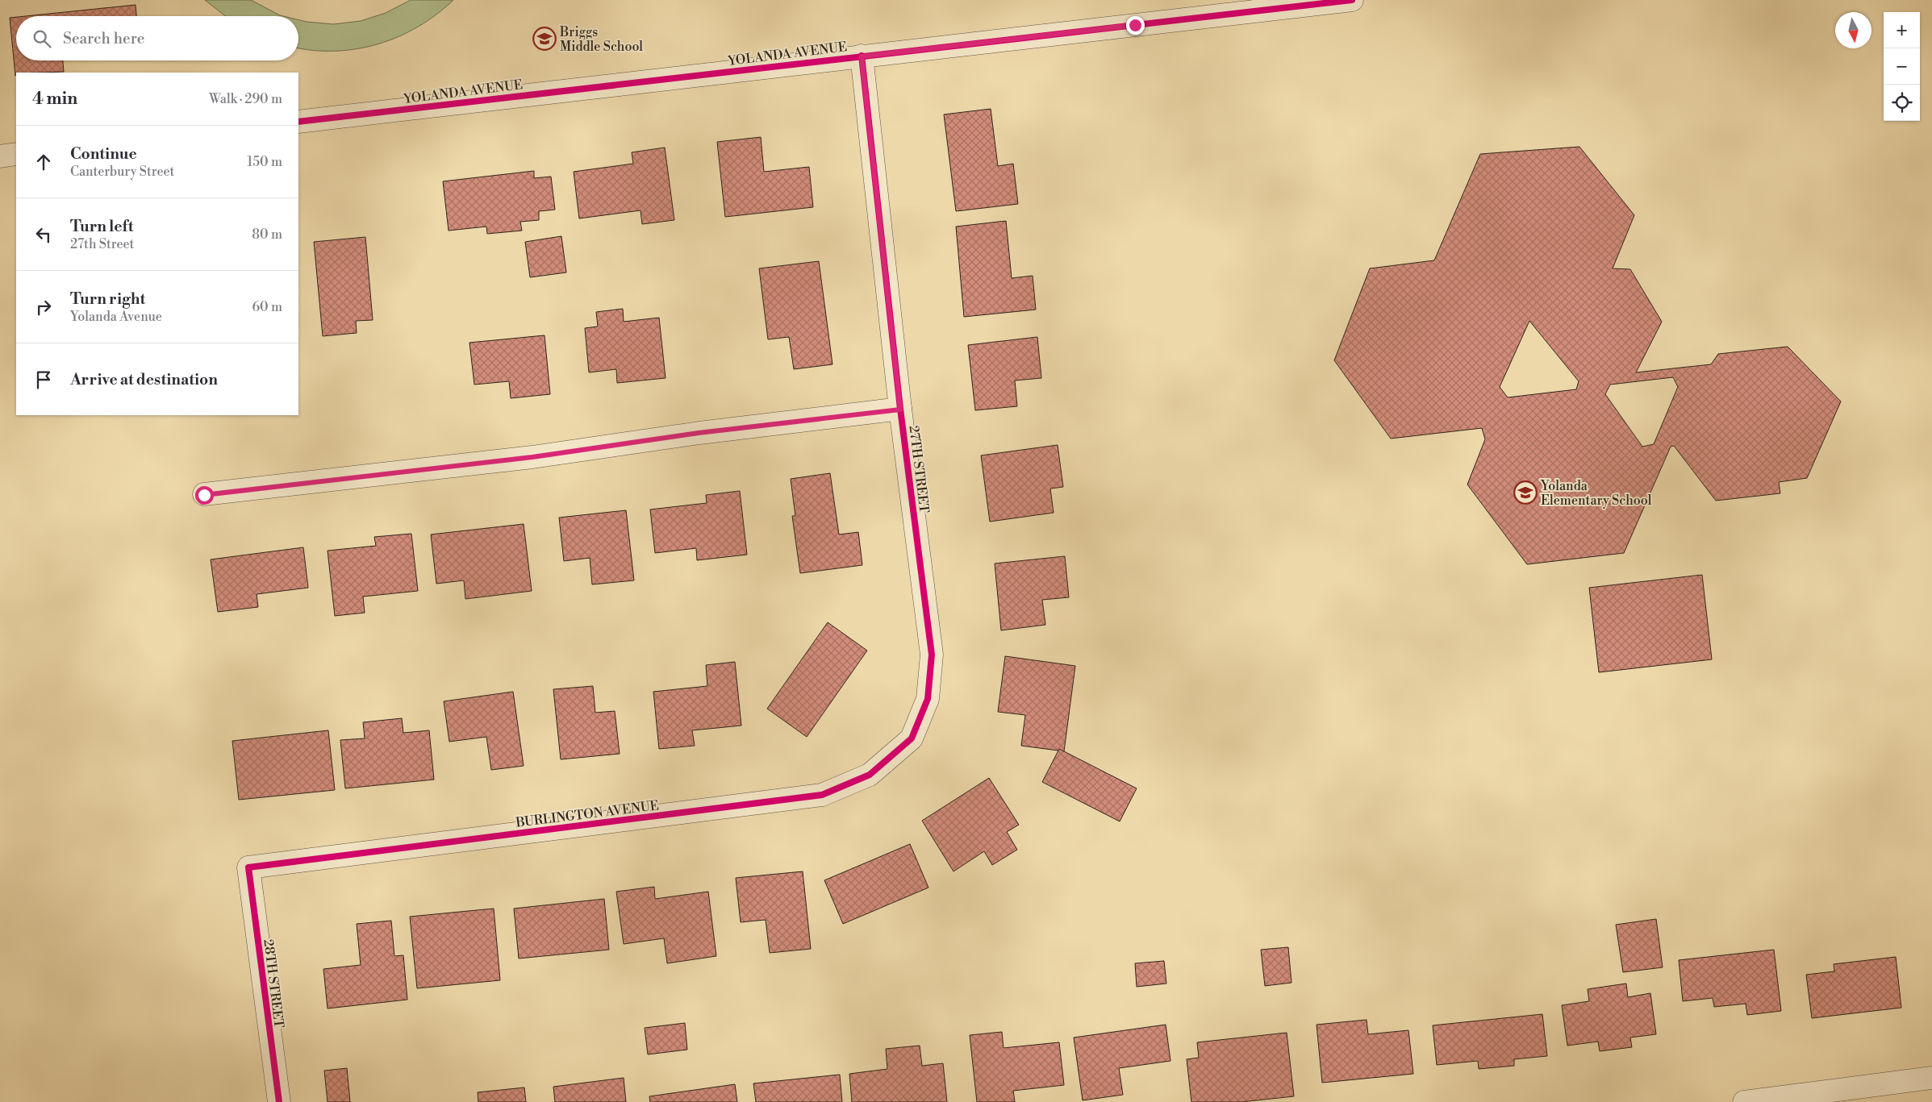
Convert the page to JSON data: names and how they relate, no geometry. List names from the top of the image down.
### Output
{
  "streets": {
    "street": [
      "YOLANDA AVENUE",
      "27TH STREET",
      "BURLINGTON AVENUE",
      "28TH STREET"
    ]
  },
  "crossings": [
    ["YOLANDA AVENUE", "27TH STREET"],
    ["27TH STREET", "BURLINGTON AVENUE"],
    ["BURLINGTON AVENUE", "28TH STREET"]
  ],
  "places": {
    "school or university": ["Briggs Middle School", "Yolanda Elementary School"]
  },
  "north": "bottom",
  "page": {
    "map_buttons": ["+", "−"],
    "search": "Search here",
    "heading": ["4 min", "Walk · 290 m"],
    "list": [
      ["Continue", "Canterbury Street", "150 m"],
      ["Turn left", "27th Street", "80 m"],
      ["Turn right", "Yolanda Avenue", "60 m"],
      "Arrive at destination"
    ]
  }
}
